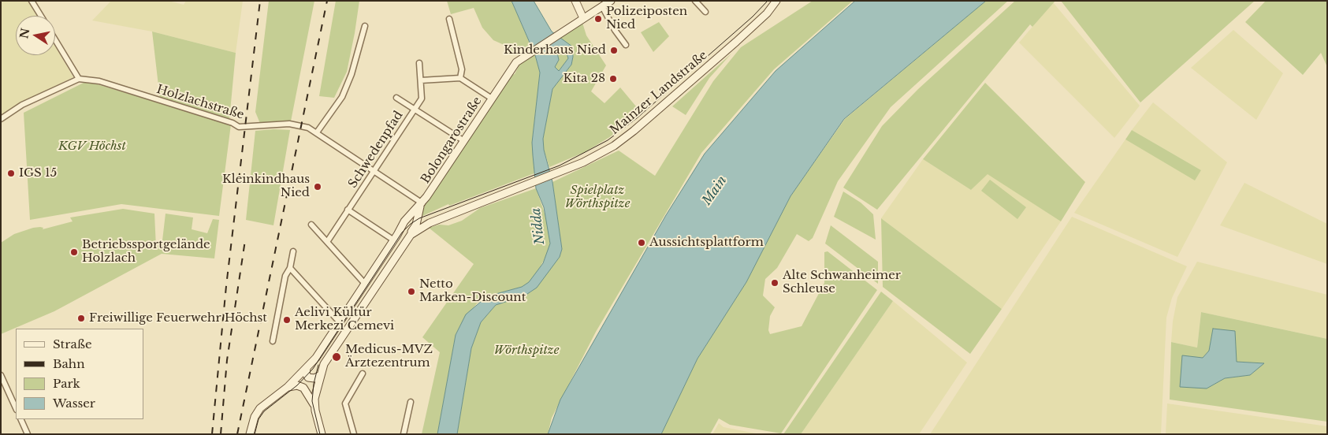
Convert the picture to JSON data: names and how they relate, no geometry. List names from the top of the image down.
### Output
{
  "streets": {
    "main road": ["Mainzer Landstraße", "Bolongarostraße"],
    "street": ["Holzlachstraße", "Schwedenpfad"]
  },
  "crossings": [
    ["Holzlachstraße", "Bolongarostraße"],
    ["Holzlachstraße", "Schwedenpfad"]
  ],
  "water": ["Main", "Nidda"],
  "parks": ["KGV Höchst", "Spielplatz Wörthspitze", "Wörthspitze"],
  "places": [
    "Polizeiposten Nied",
    "Kinderhaus Nied",
    "Kita 28",
    "IGS 15",
    "Kleinkindhaus Nied",
    "Aussichtsplattform",
    "Betriebssportgelände Holzlach",
    "Alte Schwanheimer Schleuse",
    "Netto Marken-Discount",
    "Freiwillige Feuerwehr Höchst",
    "Aelivi Kültür Merkezi Cemevi",
    "Medicus-MVZ Ärztezentrum"
  ],
  "legend": [
    "Straße",
    "Bahn",
    "Park",
    "Wasser"
  ],
  "north": "left"
}
